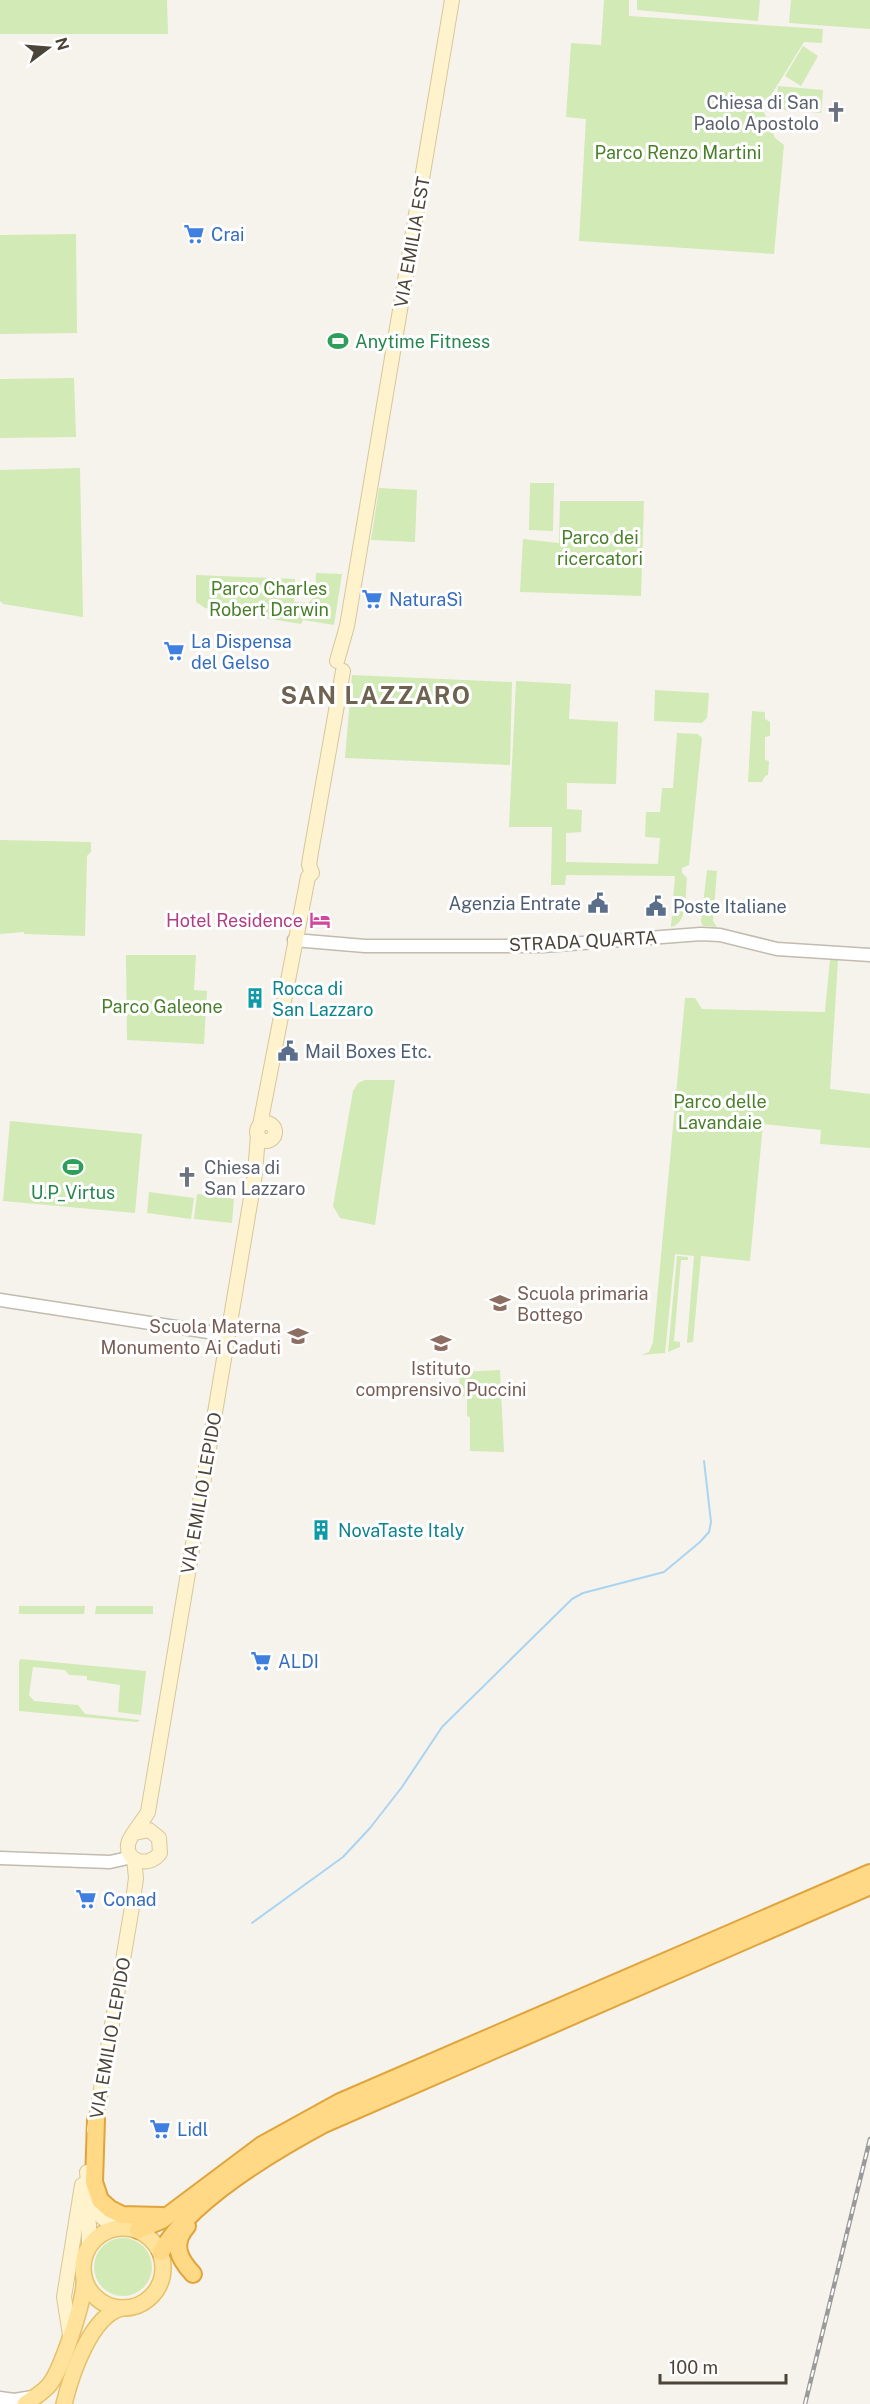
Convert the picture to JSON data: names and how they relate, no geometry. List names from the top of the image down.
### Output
{
  "streets": {
    "main road": ["VIA EMILIA EST", "VIA EMILIO LEPIDO"],
    "street": ["STRADA QUARTA"]
  },
  "crossings": [
    ["VIA EMILIA EST", "STRADA QUARTA"],
    ["VIA EMILIA EST", "VIA EMILIO LEPIDO"],
    ["STRADA QUARTA", "VIA EMILIO LEPIDO"]
  ],
  "districts": ["SAN LAZZARO"],
  "parks": [
    "Parco Renzo Martini",
    "Parco dei ricercatori",
    "Parco Charles Robert Darwin",
    "Parco Galeone",
    "Parco delle Lavandaie"
  ],
  "places": {
    "church": ["Chiesa di San Paolo Apostolo", "Chiesa di San Lazzaro"],
    "supermarket": [
      "Crai",
      "NaturaSì",
      "La Dispensa del Gelso",
      "ALDI",
      "Conad",
      "Lidl"
    ],
    "sports": ["Anytime Fitness", "U.P_Virtus"],
    "public building": ["Agenzia Entrate", "Poste Italiane", "Mail Boxes Etc."],
    "hotel": ["Hotel Residence"],
    "building": ["Rocca di San Lazzaro", "NovaTaste Italy"],
    "school or university": ["Scuola primaria Bottego", "Scuola Materna Monumento Ai Caduti", "Istituto comprensivo Puccini"]
  },
  "scale_bar": "100 m",
  "north": "right"
}
